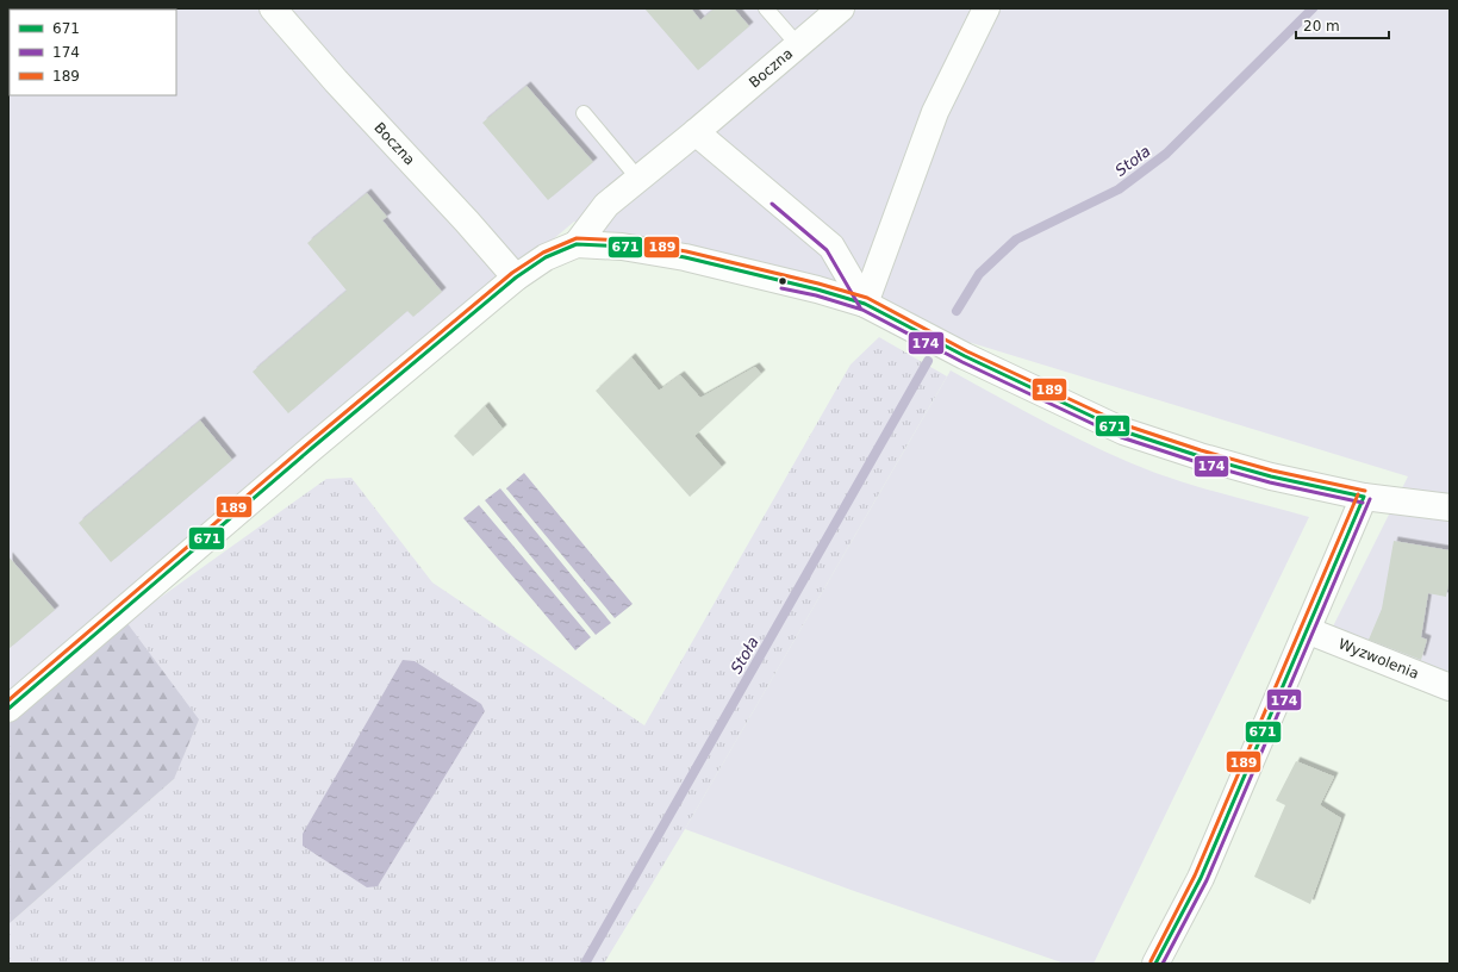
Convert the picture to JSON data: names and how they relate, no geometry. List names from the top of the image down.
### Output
{
  "streets": {
    "street": ["Boczna", "Wyzwolenia"]
  },
  "water": ["Stoła"],
  "lines": ["transit line 174", "transit line 189", "transit line 671"],
  "legend": ["671", "174", "189"],
  "scale_bar": "20 m"
}
